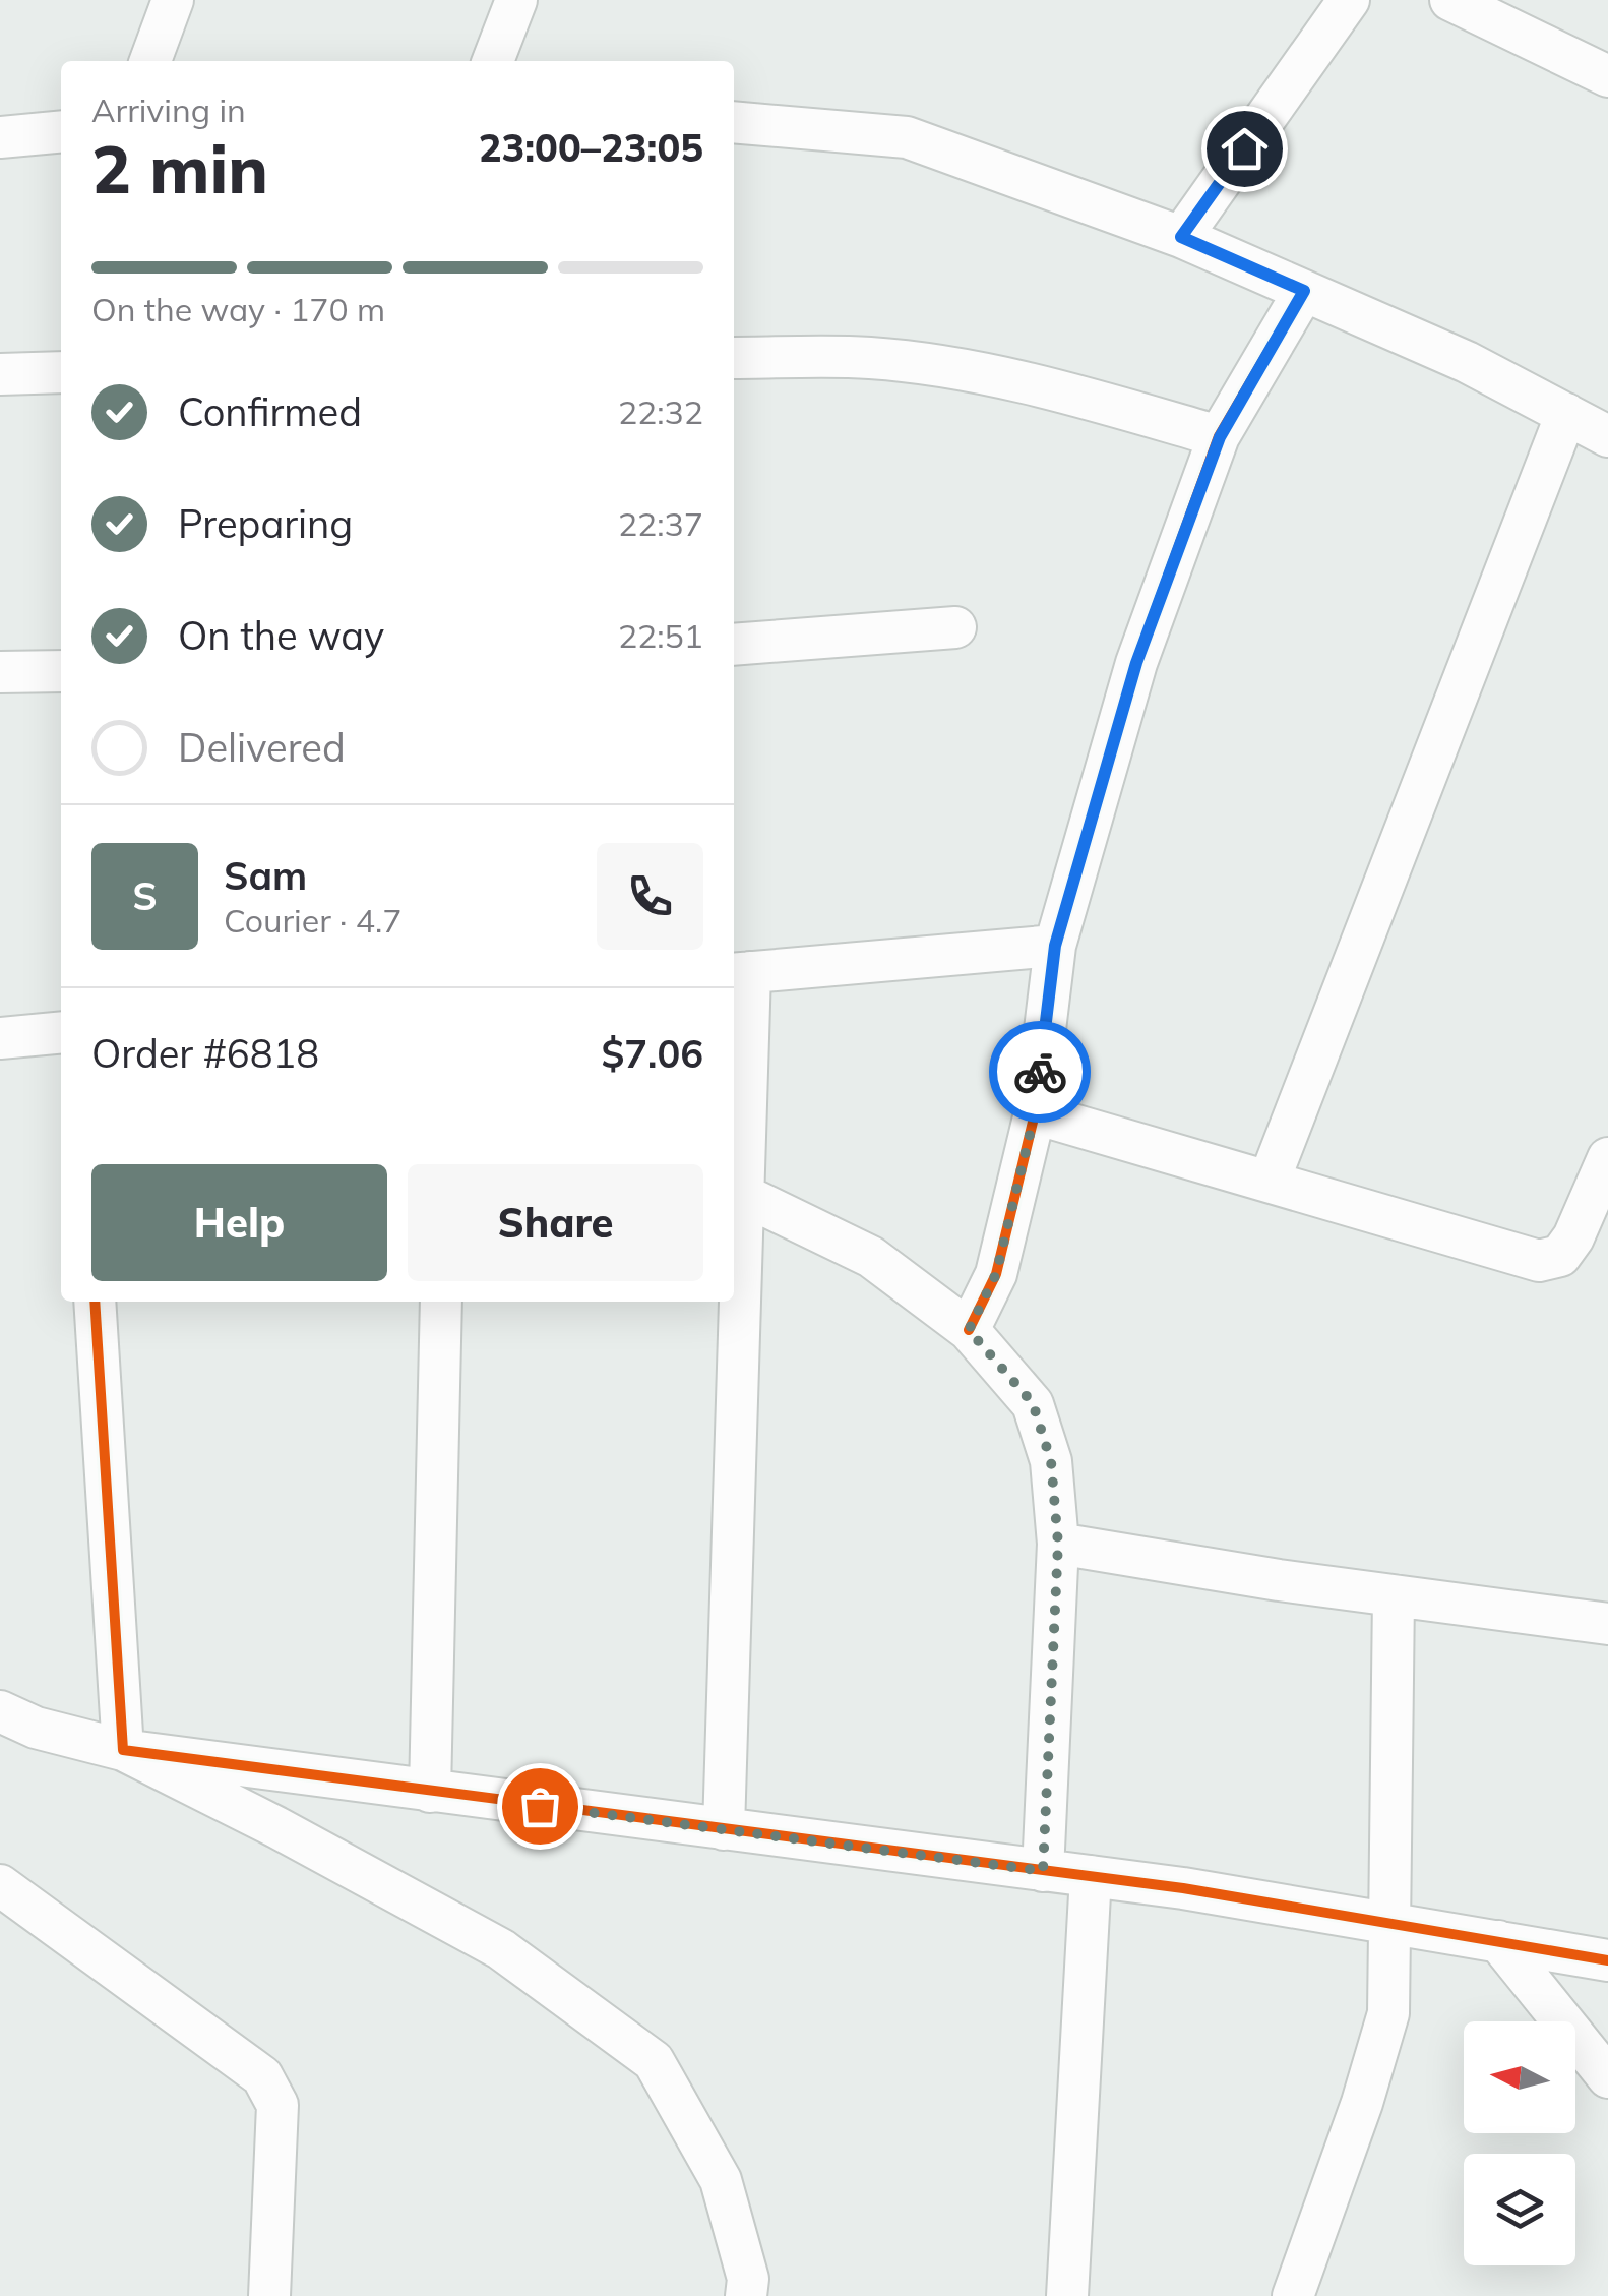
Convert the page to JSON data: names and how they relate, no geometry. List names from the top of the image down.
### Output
{
  "north": "left",
  "page": {
    "heading": ["2 min", "Arriving in", "23:00–23:05"],
    "panel": [
      "Sam",
      "Courier · 4.7",
      "Order #6818",
      "$7.06"
    ],
    "bar": "On the way · 170 m",
    "list": [
      ["Confirmed", "22:32"],
      ["Preparing", "22:37"],
      ["On the way", "22:51"],
      "Delivered"
    ],
    "round": "S",
    "buttons": ["Help", "Share"]
  }
}
